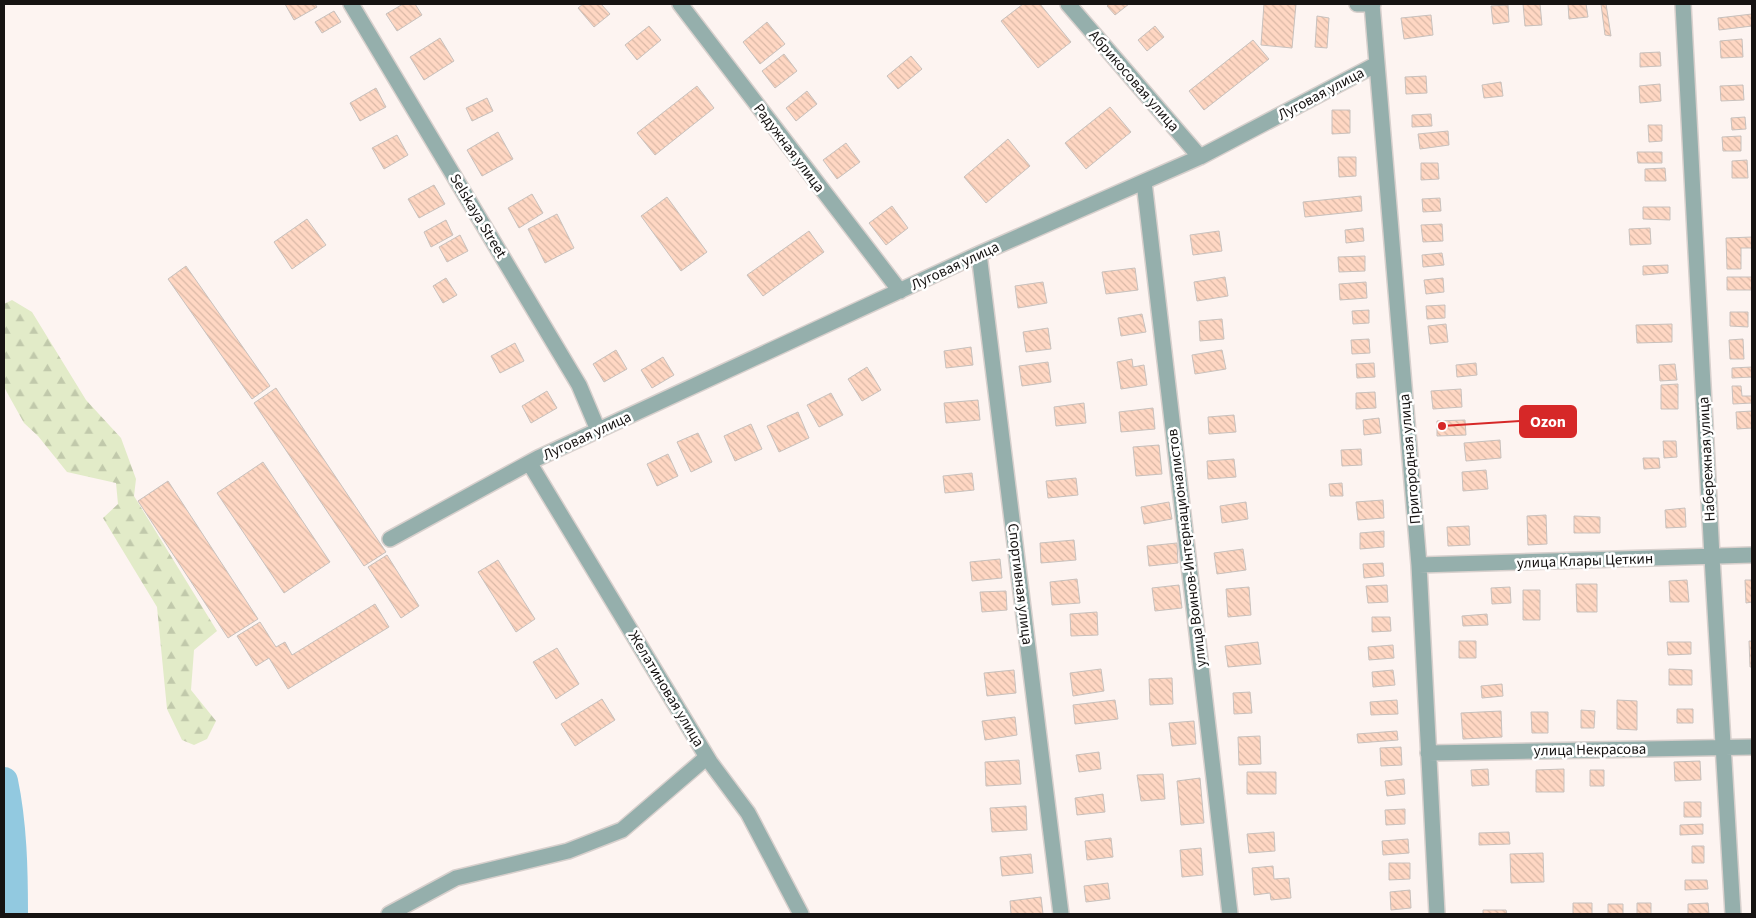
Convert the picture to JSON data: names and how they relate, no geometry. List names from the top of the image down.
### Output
{
  "streets": {
    "street": [
      "Абрикосовая улица",
      "Луговая улица",
      "Радужная улица",
      "Selskaya Street",
      "Пригородная улица",
      "Набережная улица",
      "улица Воинов-Интернационалистов",
      "улица Клары Цеткин",
      "Спортивная улица",
      "Желатиновая улица",
      "улица Некрасова"
    ]
  },
  "crossings": [
    ["Абрикосовая улица", "Луговая улица"],
    ["Луговая улица", "Радужная улица"],
    ["Луговая улица", "Selskaya Street"],
    ["Луговая улица", "Пригородная улица"],
    ["Луговая улица", "улица Воинов-Интернационалистов"],
    ["Луговая улица", "Спортивная улица"],
    ["Луговая улица", "Желатиновая улица"],
    ["Пригородная улица", "улица Клары Цеткин"],
    ["Пригородная улица", "улица Некрасова"],
    ["Набережная улица", "улица Клары Цеткин"],
    ["Набережная улица", "улица Некрасова"]
  ],
  "places": ["Ozon"]
}
